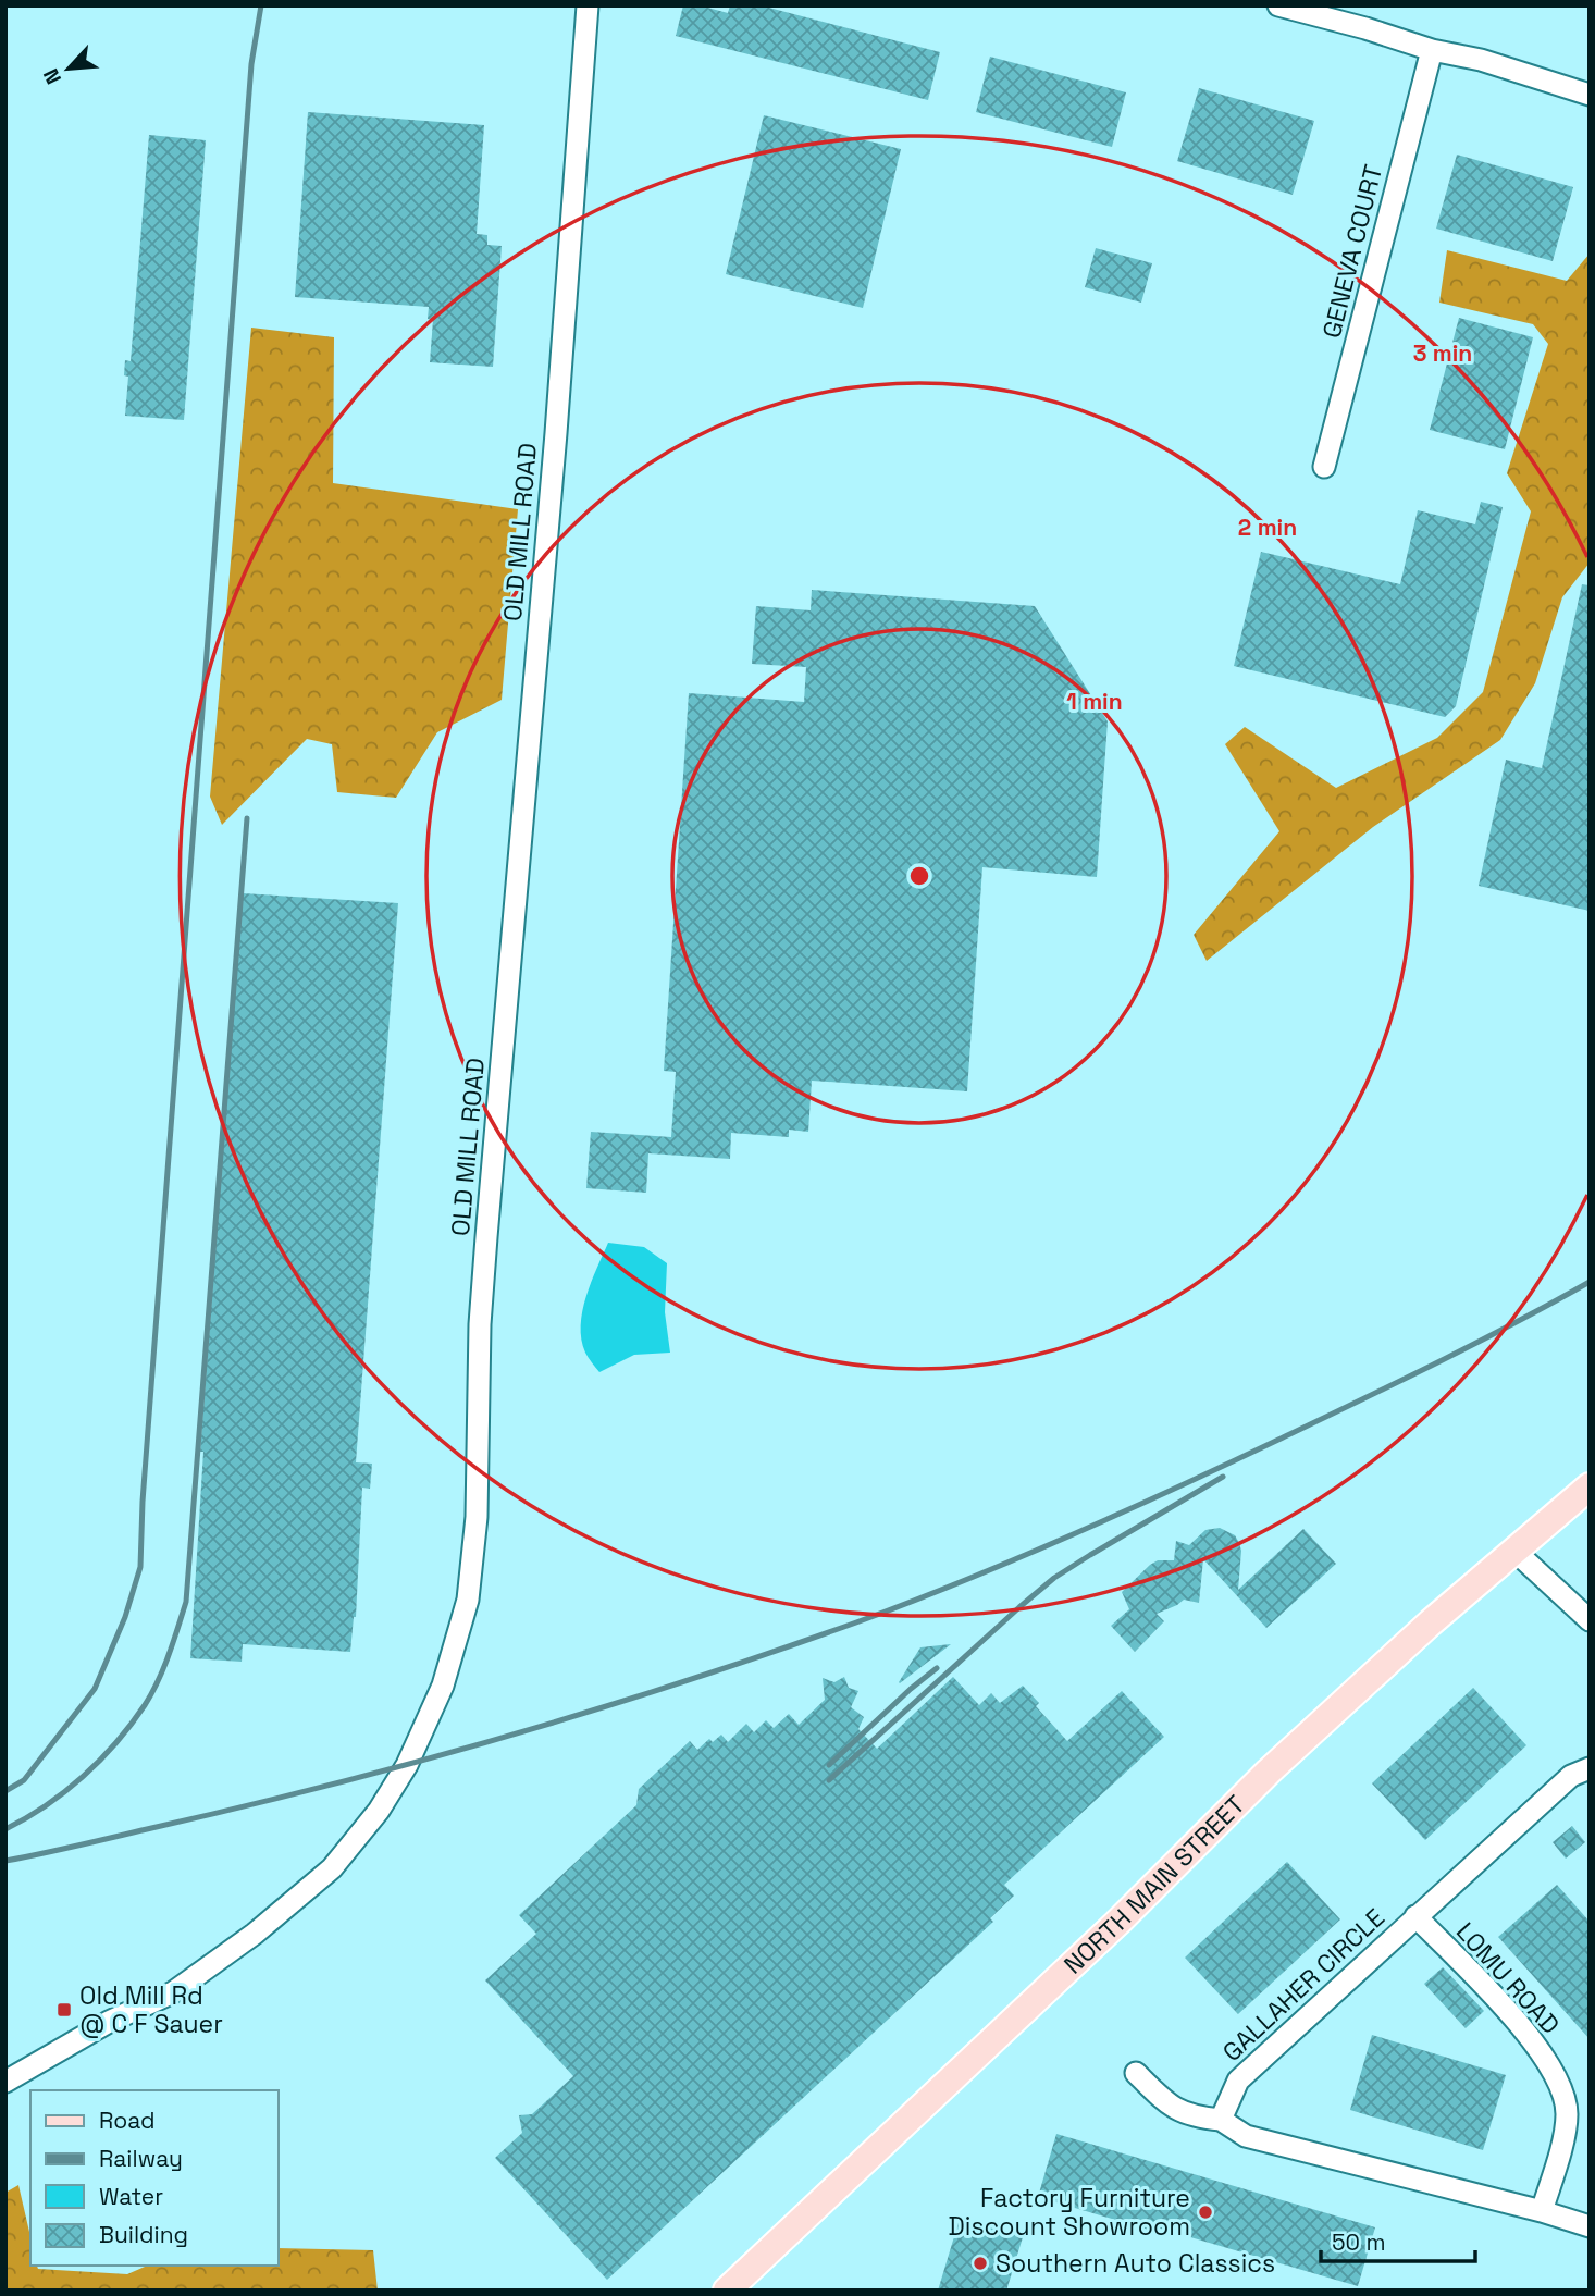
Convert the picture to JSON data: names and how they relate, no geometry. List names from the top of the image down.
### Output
{
  "streets": {
    "main road": ["NORTH MAIN STREET"],
    "street": [
      "GENEVA COURT",
      "OLD MILL ROAD",
      "LOMU ROAD",
      "GALLAHER CIRCLE"
    ]
  },
  "crossings": [
    ["LOMU ROAD", "GALLAHER CIRCLE"]
  ],
  "places": {
    "transit": ["Old Mill Rd @ C F Sauer"],
    "other": ["Factory Furniture Discount Showroom", "Southern Auto Classics"]
  },
  "legend": [
    "Road",
    "Railway",
    "Water",
    "Building"
  ],
  "scale_bar": "50 m",
  "north": "bottom left",
  "rings": ["3 min", "2 min", "1 min"]
}
